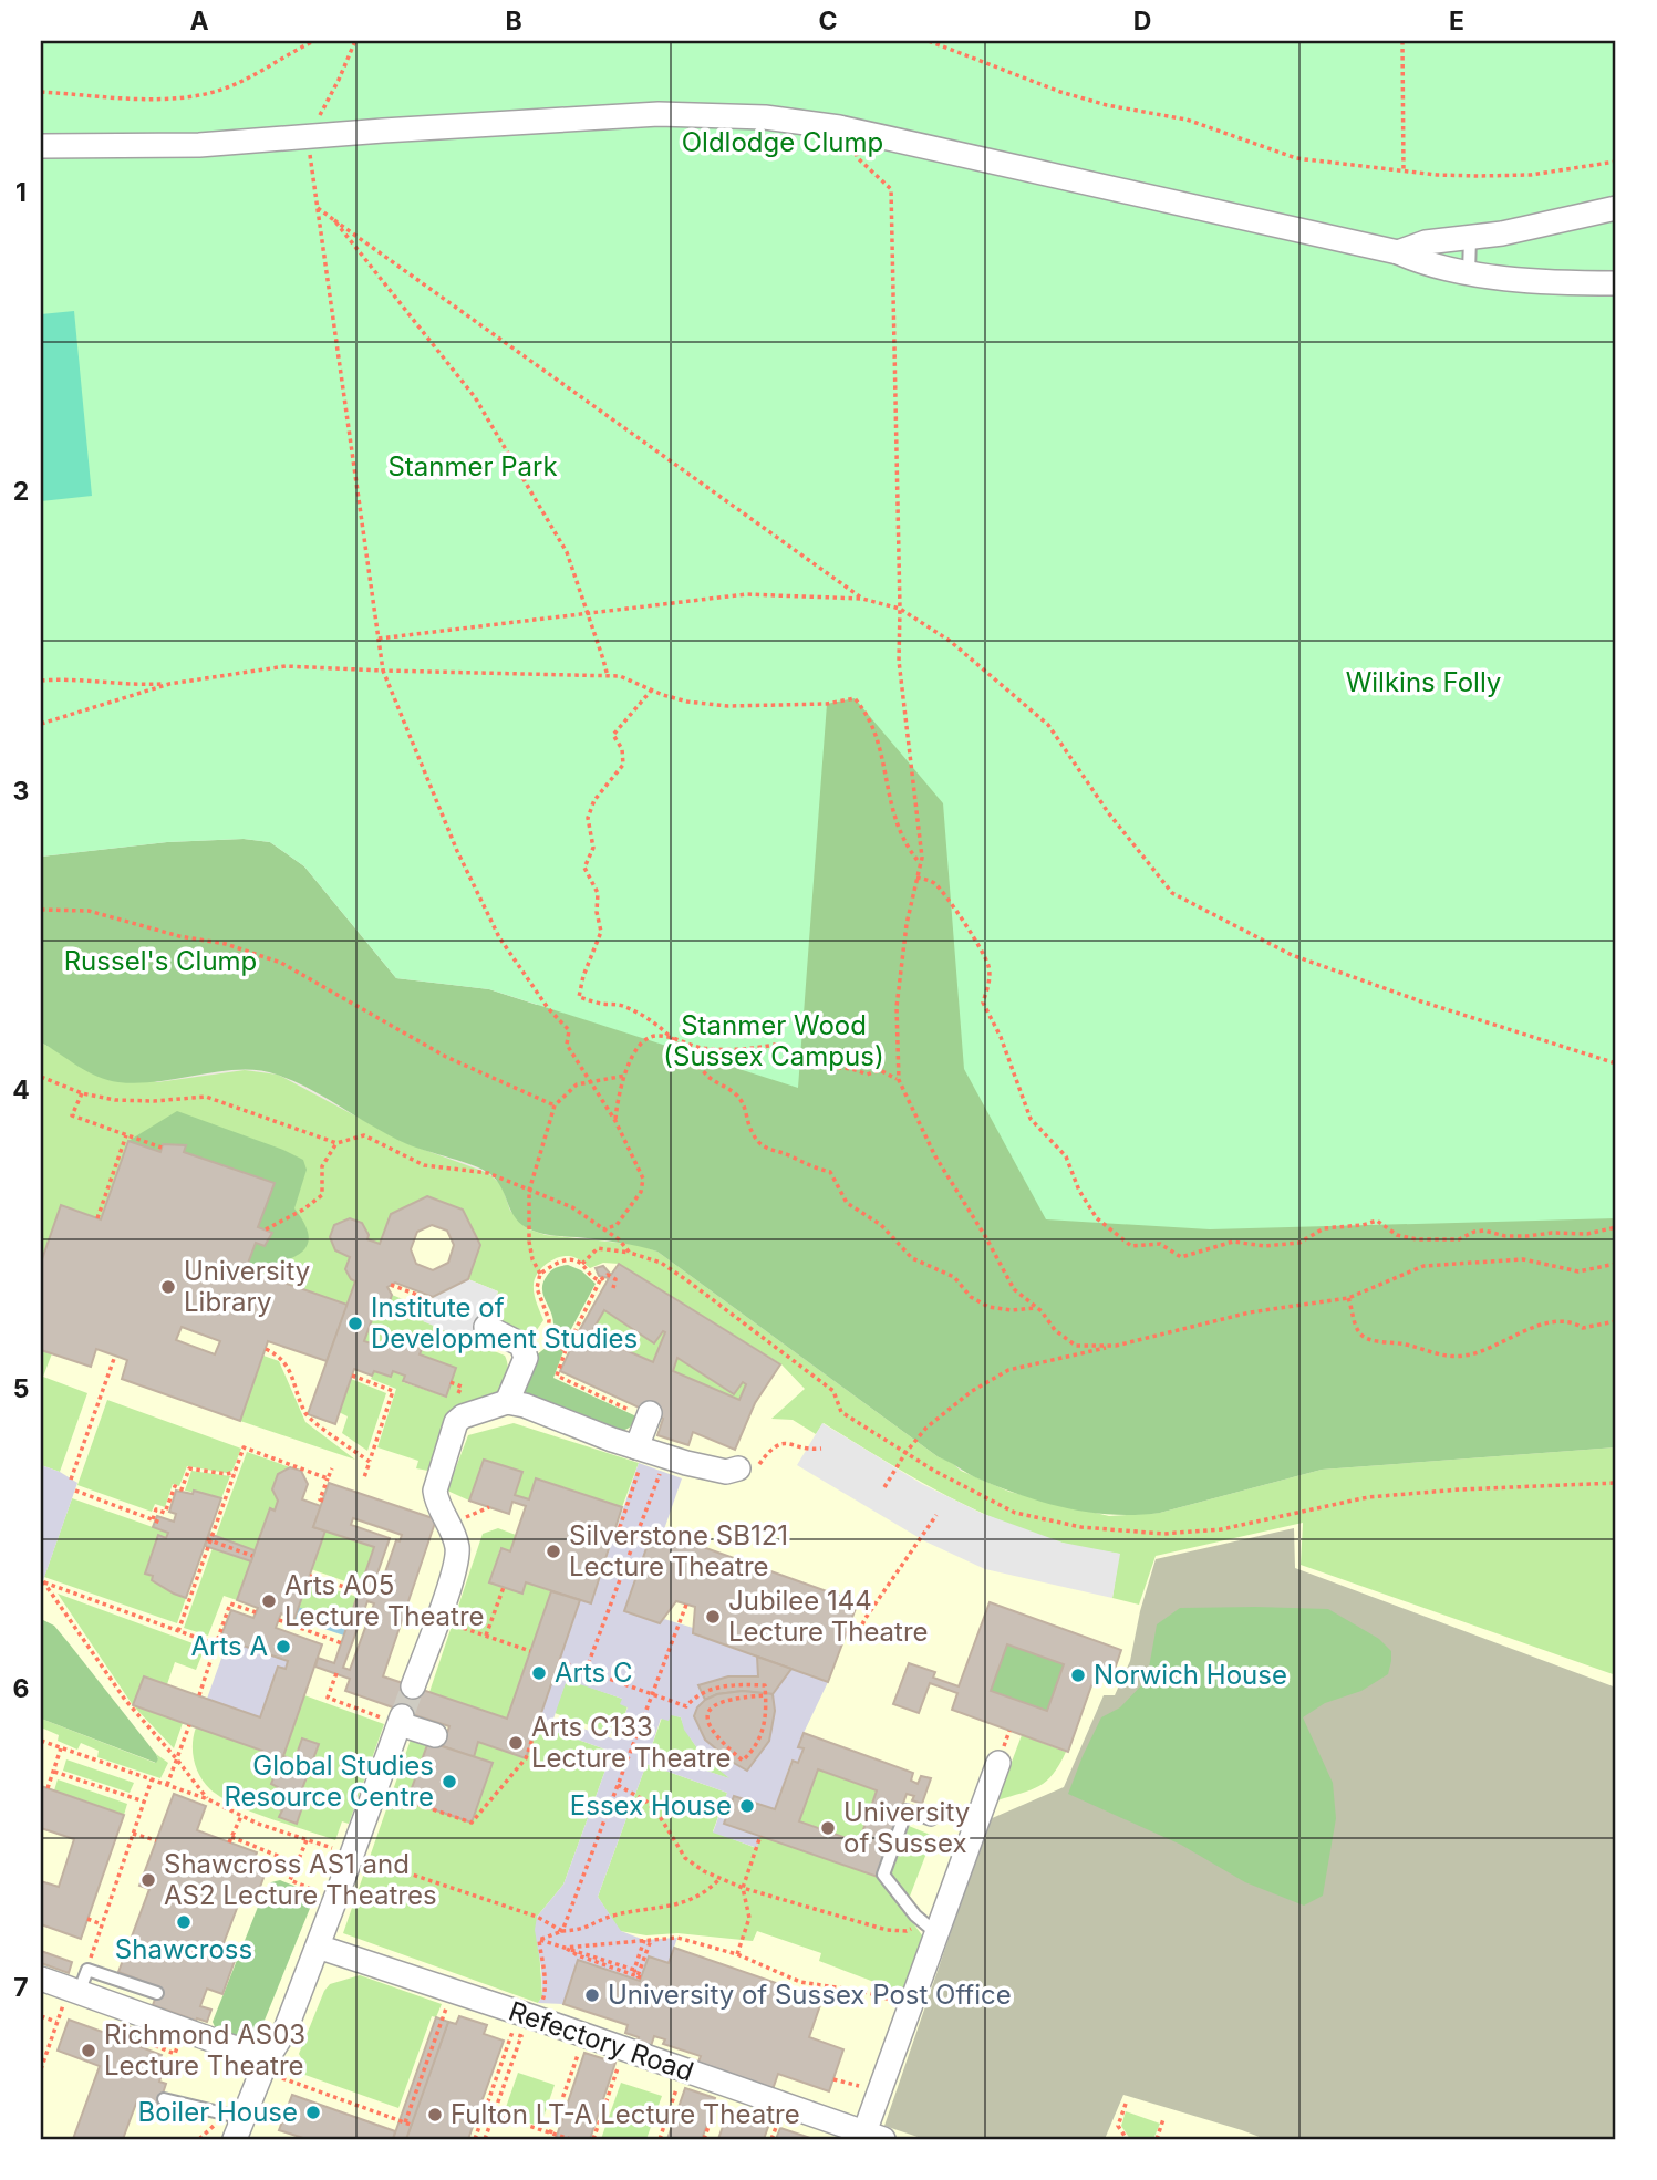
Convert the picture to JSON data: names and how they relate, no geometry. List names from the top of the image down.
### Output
{
  "streets": {
    "street": ["Refectory Road"]
  },
  "parks": [
    "Oldlodge Clump",
    "Stanmer Park",
    "Wilkins Folly",
    "Russel's Clump",
    "Stanmer Wood (Sussex Campus)"
  ],
  "places": [
    "University Library",
    "Institute of Development Studies",
    "Silverstone SB121 Lecture Theatre",
    "Arts A05 Lecture Theatre",
    "Jubilee 144 Lecture Theatre",
    "Arts A",
    "Arts C",
    "Norwich House",
    "Arts C133 Lecture Theatre",
    "Global Studies Resource Centre",
    "Essex House",
    "University of Sussex",
    "Shawcross AS1 and AS2 Lecture Theatres",
    "Shawcross",
    "University of Sussex Post Office",
    "Richmond AS03 Lecture Theatre",
    "Boiler House",
    "Fulton LT-A Lecture Theatre"
  ],
  "grid": {
    "columns": [
      "A",
      "B",
      "C",
      "D",
      "E"
    ],
    "rows": [
      "1",
      "2",
      "3",
      "4",
      "5",
      "6",
      "7"
    ]
  }
}
